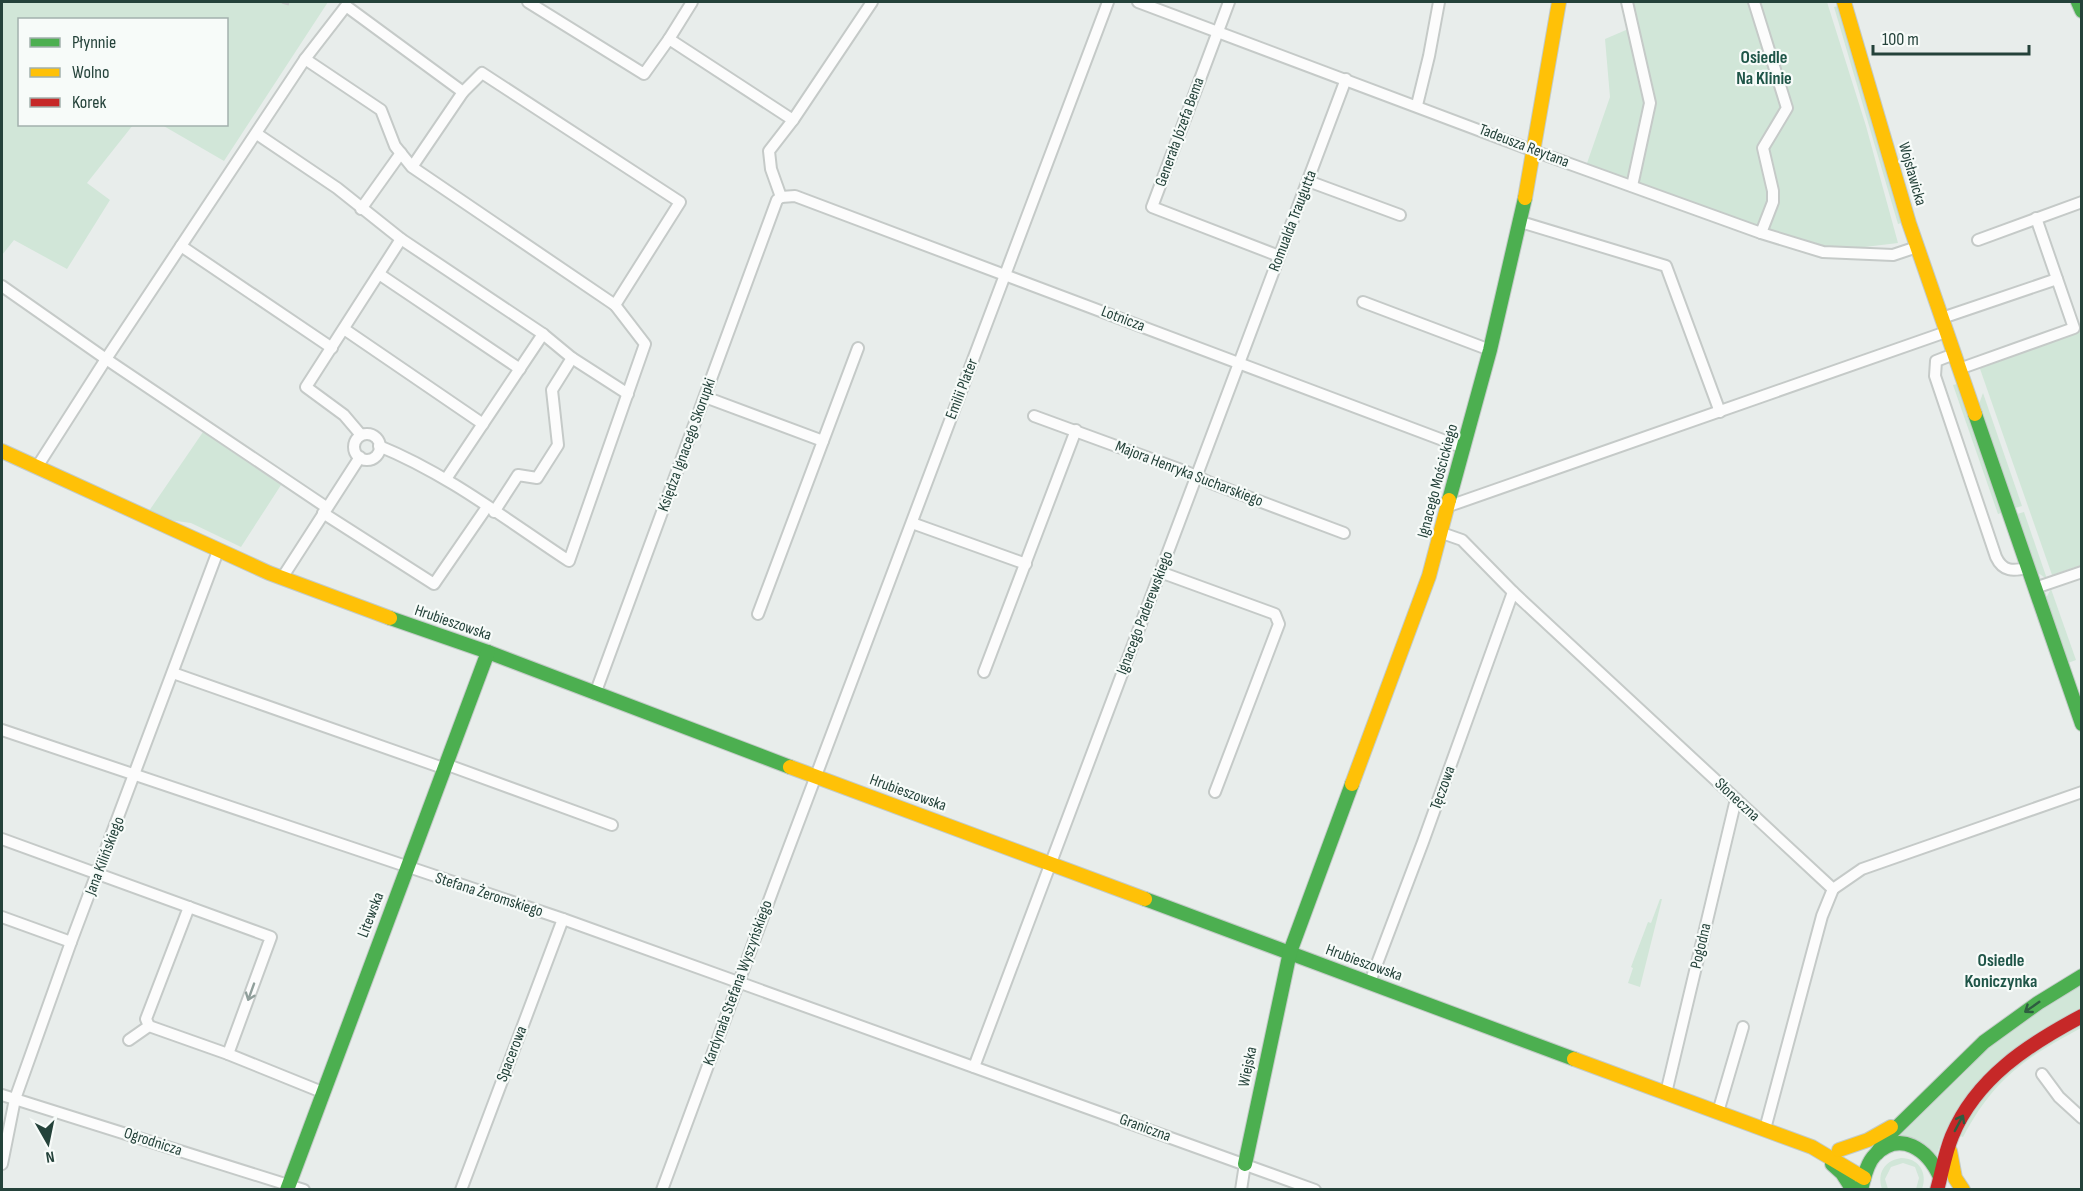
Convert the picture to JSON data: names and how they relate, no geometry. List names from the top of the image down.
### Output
{
  "streets": {
    "main road": [
      "Wojsławicka",
      "Ignacego Mościckiego",
      "Hrubieszowska",
      "Litewska",
      "Wiejska"
    ],
    "street": [
      "Generała Józefa Bema",
      "Tadeusza Reytana",
      "Romualda Traugutta",
      "Lotnicza",
      "Emilii Plater",
      "Księdza Ignacego Skorupki",
      "Majora Henryka Sucharskiego",
      "Ignacego Paderewskiego",
      "Tęczowa",
      "Słoneczna",
      "Jana Kilińskiego",
      "Stefana Żeromskiego",
      "Pogodna",
      "Kardynała Stefana Wyszyńskiego",
      "Spacerowa",
      "Graniczna",
      "Ogrodnicza"
    ]
  },
  "crossings": [
    ["Generała Józefa Bema", "Tadeusza Reytana"],
    ["Generała Józefa Bema", "Romualda Traugutta"],
    ["Tadeusza Reytana", "Wojsławicka"],
    ["Tadeusza Reytana", "Romualda Traugutta"],
    ["Tadeusza Reytana", "Ignacego Mościckiego"],
    ["Romualda Traugutta", "Lotnicza"],
    ["Romualda Traugutta", "Ignacego Paderewskiego"],
    ["Lotnicza", "Emilii Plater"],
    ["Lotnicza", "Księdza Ignacego Skorupki"],
    ["Lotnicza", "Ignacego Mościckiego"],
    ["Lotnicza", "Ignacego Paderewskiego"],
    ["Emilii Plater", "Hrubieszowska"],
    ["Emilii Plater", "Kardynała Stefana Wyszyńskiego"],
    ["Księdza Ignacego Skorupki", "Hrubieszowska"],
    ["Majora Henryka Sucharskiego", "Ignacego Paderewskiego"],
    ["Ignacego Mościckiego", "Hrubieszowska"],
    ["Ignacego Mościckiego", "Słoneczna"],
    ["Ignacego Mościckiego", "Wiejska"],
    ["Ignacego Paderewskiego", "Hrubieszowska"],
    ["Ignacego Paderewskiego", "Stefana Żeromskiego"],
    ["Ignacego Paderewskiego", "Graniczna"],
    ["Hrubieszowska", "Tęczowa"],
    ["Hrubieszowska", "Jana Kilińskiego"],
    ["Hrubieszowska", "Litewska"],
    ["Hrubieszowska", "Pogodna"],
    ["Hrubieszowska", "Kardynała Stefana Wyszyńskiego"],
    ["Hrubieszowska", "Wiejska"],
    ["Tęczowa", "Słoneczna"],
    ["Słoneczna", "Pogodna"],
    ["Jana Kilińskiego", "Stefana Żeromskiego"],
    ["Jana Kilińskiego", "Ogrodnicza"],
    ["Stefana Żeromskiego", "Litewska"],
    ["Stefana Żeromskiego", "Kardynała Stefana Wyszyńskiego"],
    ["Stefana Żeromskiego", "Spacerowa"],
    ["Stefana Żeromskiego", "Graniczna"],
    ["Litewska", "Ogrodnicza"],
    ["Wiejska", "Graniczna"]
  ],
  "districts": ["Osiedle Na Klinie", "Osiedle Koniczynka"],
  "legend": ["Płynnie", "Wolno", "Korek"],
  "scale_bar": "100 m",
  "north": "bottom"
}
